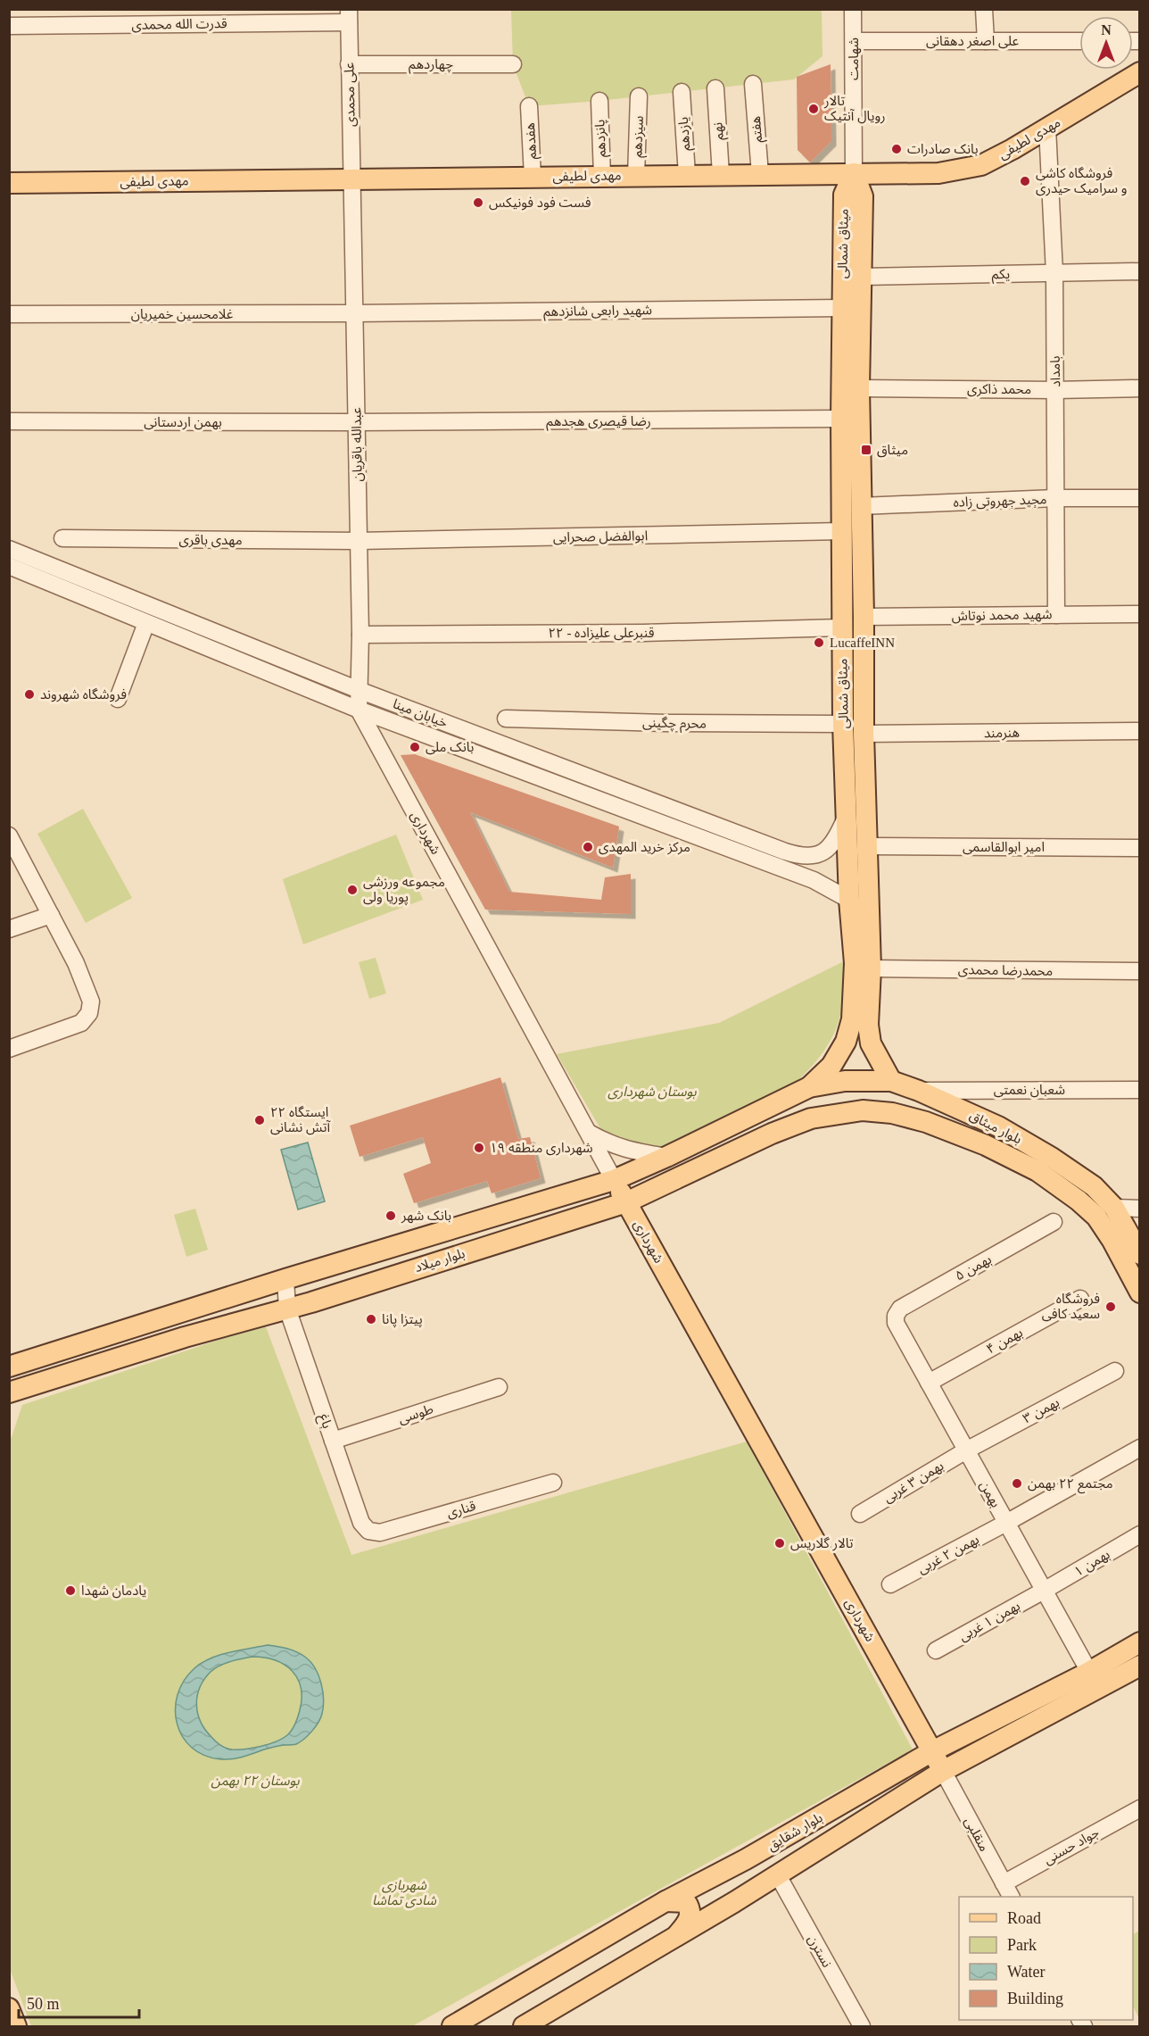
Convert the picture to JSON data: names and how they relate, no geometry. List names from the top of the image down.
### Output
{
  "streets": {
    "main road": [
      "مهدی لطیفی",
      "میثاق شمالی",
      "شهرداری",
      "بلوار میثاق",
      "بلوار میلاد",
      "بلوار شقایق"
    ],
    "street": [
      "قدرت الله محمدی",
      "علی اصغر دهقانی",
      "شهامت",
      "چهاردهم",
      "علی محمدی",
      "هفتم",
      "نهم",
      "یازدهم",
      "سیزدهم",
      "پانزدهم",
      "هفدهم",
      "یکم",
      "شهید رابعی شانزدهم",
      "غلامحسین خمیریان",
      "بامداد",
      "محمد ذاکری",
      "رضا قیصری هجدهم",
      "بهمن اردستانی",
      "عبدالله باقریان",
      "مجید جهروتی زاده",
      "ابوالفضل صحرایی",
      "مهدی باقری",
      "شهید محمد نوتاش",
      "قنبرعلی علیزاده - ۲۲",
      "خیابان مینا",
      "محرم چگینی",
      "هنرمند",
      "امیر ابوالقاسمی",
      "محمدرضا محمدی",
      "شعبان نعمتی",
      "بهمن ۵",
      "بهمن ۴",
      "بهمن ۳",
      "طوسی",
      "باغ",
      "بهمن ۳ غربی",
      "بهمن",
      "قناری",
      "بهمن ۲ غربی",
      "بهمن ۱",
      "بهمن ۱ غربی",
      "منقلبی",
      "جواد حسنی",
      "نسترن"
    ]
  },
  "crossings": [
    ["قدرت الله محمدی", "علی محمدی"],
    ["علی اصغر دهقانی", "شهامت"],
    ["شهامت", "مهدی لطیفی"],
    ["شهامت", "میثاق شمالی"],
    ["چهاردهم", "علی محمدی"],
    ["علی محمدی", "مهدی لطیفی"],
    ["علی محمدی", "عبدالله باقریان"],
    ["هفتم", "مهدی لطیفی"],
    ["نهم", "مهدی لطیفی"],
    ["یازدهم", "مهدی لطیفی"],
    ["سیزدهم", "مهدی لطیفی"],
    ["پانزدهم", "مهدی لطیفی"],
    ["مهدی لطیفی", "هفدهم"],
    ["مهدی لطیفی", "میثاق شمالی"],
    ["مهدی لطیفی", "بامداد"],
    ["مهدی لطیفی", "عبدالله باقریان"],
    ["میثاق شمالی", "یکم"],
    ["میثاق شمالی", "شهید رابعی شانزدهم"],
    ["میثاق شمالی", "محمد ذاکری"],
    ["میثاق شمالی", "رضا قیصری هجدهم"],
    ["میثاق شمالی", "مجید جهروتی زاده"],
    ["میثاق شمالی", "ابوالفضل صحرایی"],
    ["میثاق شمالی", "شهید محمد نوتاش"],
    ["میثاق شمالی", "قنبرعلی علیزاده - ۲۲"],
    ["میثاق شمالی", "خیابان مینا"],
    ["میثاق شمالی", "محرم چگینی"],
    ["میثاق شمالی", "هنرمند"],
    ["میثاق شمالی", "امیر ابوالقاسمی"],
    ["میثاق شمالی", "محمدرضا محمدی"],
    ["میثاق شمالی", "بلوار میثاق"],
    ["میثاق شمالی", "بلوار میلاد"],
    ["یکم", "بامداد"],
    ["شهید رابعی شانزدهم", "غلامحسین خمیریان"],
    ["شهید رابعی شانزدهم", "عبدالله باقریان"],
    ["غلامحسین خمیریان", "عبدالله باقریان"],
    ["بامداد", "محمد ذاکری"],
    ["بامداد", "مجید جهروتی زاده"],
    ["بامداد", "شهید محمد نوتاش"],
    ["رضا قیصری هجدهم", "بهمن اردستانی"],
    ["رضا قیصری هجدهم", "عبدالله باقریان"],
    ["بهمن اردستانی", "عبدالله باقریان"],
    ["عبدالله باقریان", "ابوالفضل صحرایی"],
    ["عبدالله باقریان", "مهدی باقری"],
    ["عبدالله باقریان", "قنبرعلی علیزاده - ۲۲"],
    ["عبدالله باقریان", "خیابان مینا"],
    ["عبدالله باقریان", "شهرداری"],
    ["ابوالفضل صحرایی", "مهدی باقری"],
    ["خیابان مینا", "شهرداری"],
    ["شهرداری", "بلوار میلاد"],
    ["شهرداری", "بلوار شقایق"],
    ["شهرداری", "منقلبی"],
    ["شعبان نعمتی", "بلوار میثاق"],
    ["بلوار میثاق", "بلوار میلاد"],
    ["بلوار میلاد", "باغ"],
    ["بهمن ۵", "بهمن"],
    ["بهمن ۴", "بهمن"],
    ["بهمن ۳", "بهمن ۳ غربی"],
    ["بهمن ۳", "بهمن"],
    ["طوسی", "باغ"],
    ["باغ", "قناری"],
    ["بهمن ۳ غربی", "بهمن"],
    ["بهمن", "بهمن ۲ غربی"],
    ["بهمن", "بهمن ۱"],
    ["بهمن", "بهمن ۱ غربی"],
    ["بهمن", "بلوار شقایق"],
    ["بهمن ۱", "بهمن ۱ غربی"],
    ["بلوار شقایق", "منقلبی"],
    ["بلوار شقایق", "نسترن"],
    ["منقلبی", "جواد حسنی"]
  ],
  "parks": ["بوستان شهرداری", "بوستان ۲۲ بهمن", "شهربازی شادی تماشا"],
  "places": {
    "other": [
      "تالار رویال آنتیک",
      "بانک صادرات",
      "فروشگاه کاشی و سرامیک حیدری",
      "فست فود فونیکس",
      "LucaffeINN",
      "فروشگاه شهروند",
      "بانک ملی",
      "مرکز خرید المهدی",
      "مجموعه ورزشی پوریا ولی",
      "ایستگاه ۲۲ آتش نشانی",
      "شهرداری منطقه ۱۹",
      "بانک شهر",
      "فروشگاه سعید کافی",
      "پیتزا پانا",
      "مجتمع ۲۲ بهمن",
      "تالار گلاریس",
      "یادمان شهدا"
    ],
    "transit": ["میثاق"]
  },
  "legend": [
    "Road",
    "Park",
    "Water",
    "Building"
  ],
  "scale_bar": "50 m",
  "north": "top"
}
